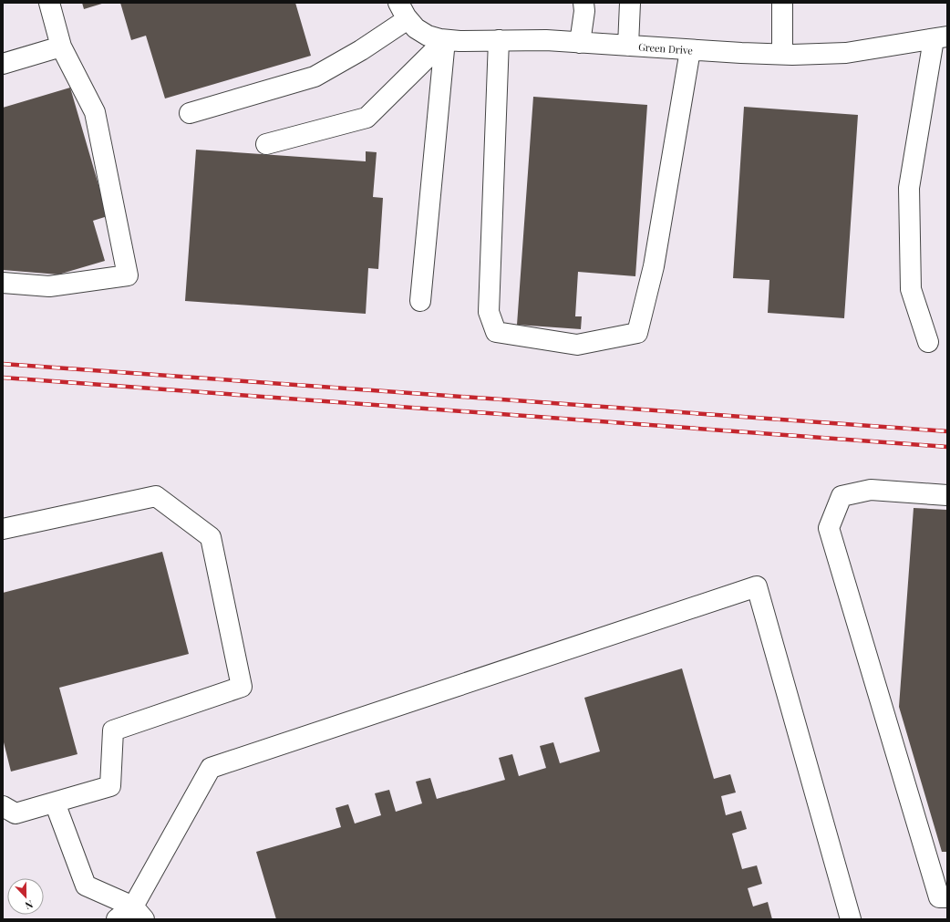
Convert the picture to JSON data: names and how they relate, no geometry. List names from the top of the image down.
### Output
{
  "streets": {
    "street": ["Green Drive"]
  },
  "north": "bottom"
}
